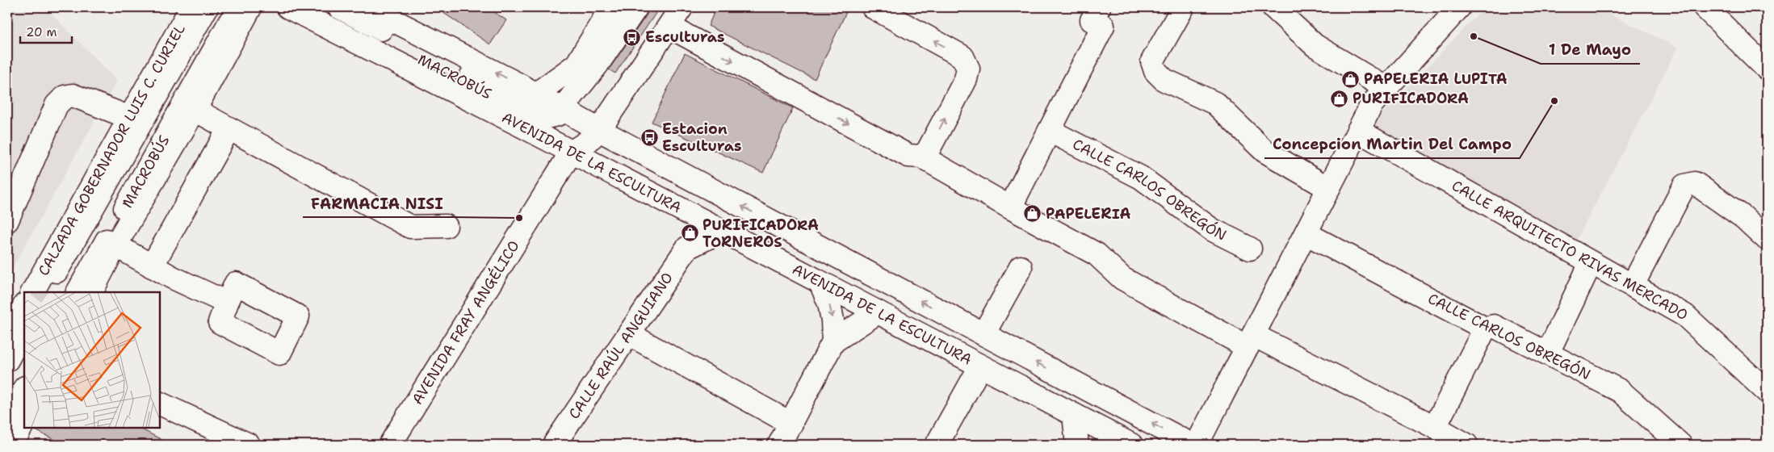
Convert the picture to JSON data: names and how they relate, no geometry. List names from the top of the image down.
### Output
{
  "streets": {
    "street": [
      "MACROBÚS",
      "CALZADA GOBERNADOR LUIS C. CURIEL",
      "AVENIDA DE LA ESCULTURA",
      "CALLE CARLOS OBREGÓN",
      "CALLE ARQUITECTO RIVAS MERCADO",
      "AVENIDA FRAY ANGÉLICO",
      "CALLE RAÚL ANGUIANO"
    ]
  },
  "crossings": [
    ["MACROBÚS", "AVENIDA DE LA ESCULTURA"],
    ["MACROBÚS", "AVENIDA FRAY ANGÉLICO"],
    ["AVENIDA DE LA ESCULTURA", "AVENIDA FRAY ANGÉLICO"]
  ],
  "places": {
    "other": ["1 De Mayo", "Concepcion Martin Del Campo", "FARMACIA NISI"],
    "bus stop": ["Esculturas", "Estacion Esculturas"],
    "shop": [
      "PAPELERIA LUPITA",
      "PURIFICADORA",
      "PAPELERIA",
      "PURIFICADORA TORNEROS"
    ]
  },
  "scale_bar": "20 m"
}
